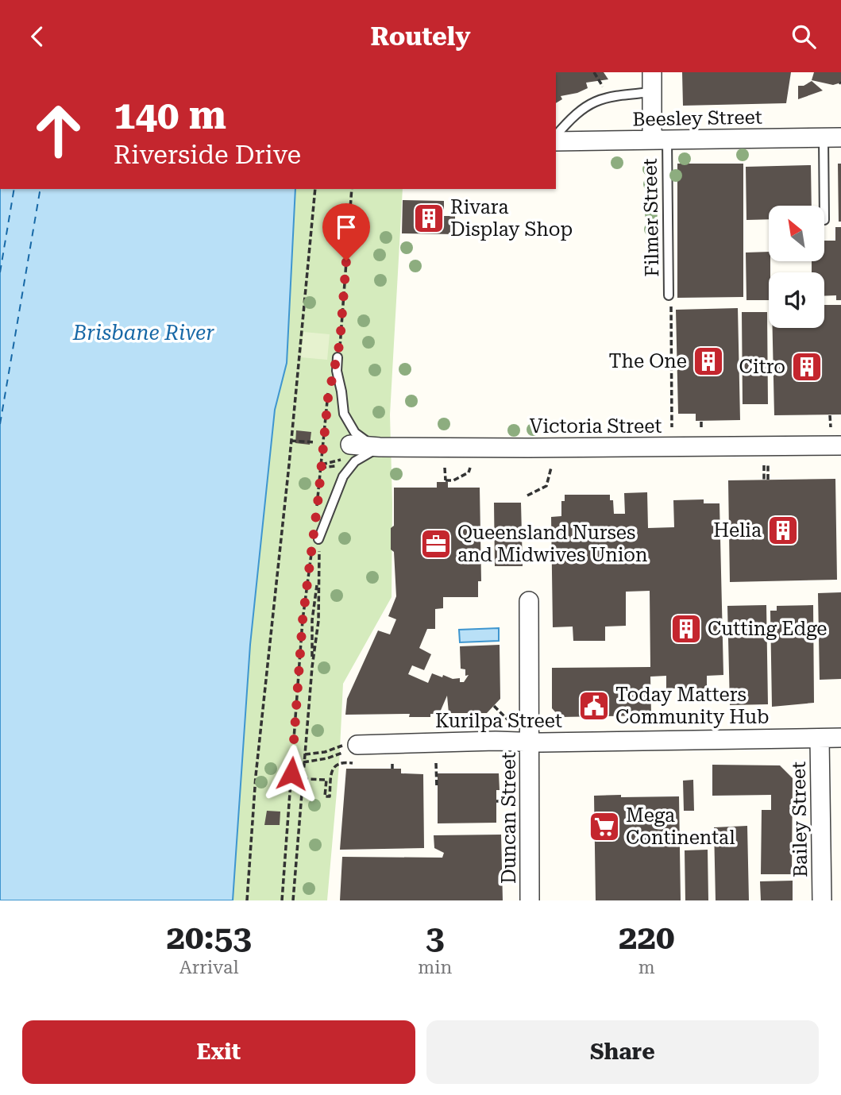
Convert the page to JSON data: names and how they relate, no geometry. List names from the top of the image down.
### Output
{
  "streets": {
    "street": [
      "Beesley Street",
      "Victoria Street",
      "Kurilpa Street",
      "Duncan Street",
      "Bailey Street"
    ],
    "lane": ["Filmer Street"]
  },
  "crossings": [
    ["Beesley Street", "Filmer Street"],
    ["Kurilpa Street", "Duncan Street"],
    ["Kurilpa Street", "Bailey Street"]
  ],
  "water": ["Brisbane River"],
  "places": {
    "building": [
      "Rivara Display Shop",
      "The One",
      "Citro",
      "Helia",
      "Cutting Edge"
    ],
    "office": ["Queensland Nurses and Midwives Union"],
    "public building": ["Today Matters Community Hub"],
    "supermarket": ["Mega Continental"]
  },
  "north": "top left",
  "page": {
    "header": "Routely",
    "turn": ["140 m", "Riverside Drive"],
    "eta": [
      "20:53",
      "Arrival",
      "3",
      "min",
      "220",
      "m"
    ],
    "buttons": ["Exit", "Share"]
  }
}
